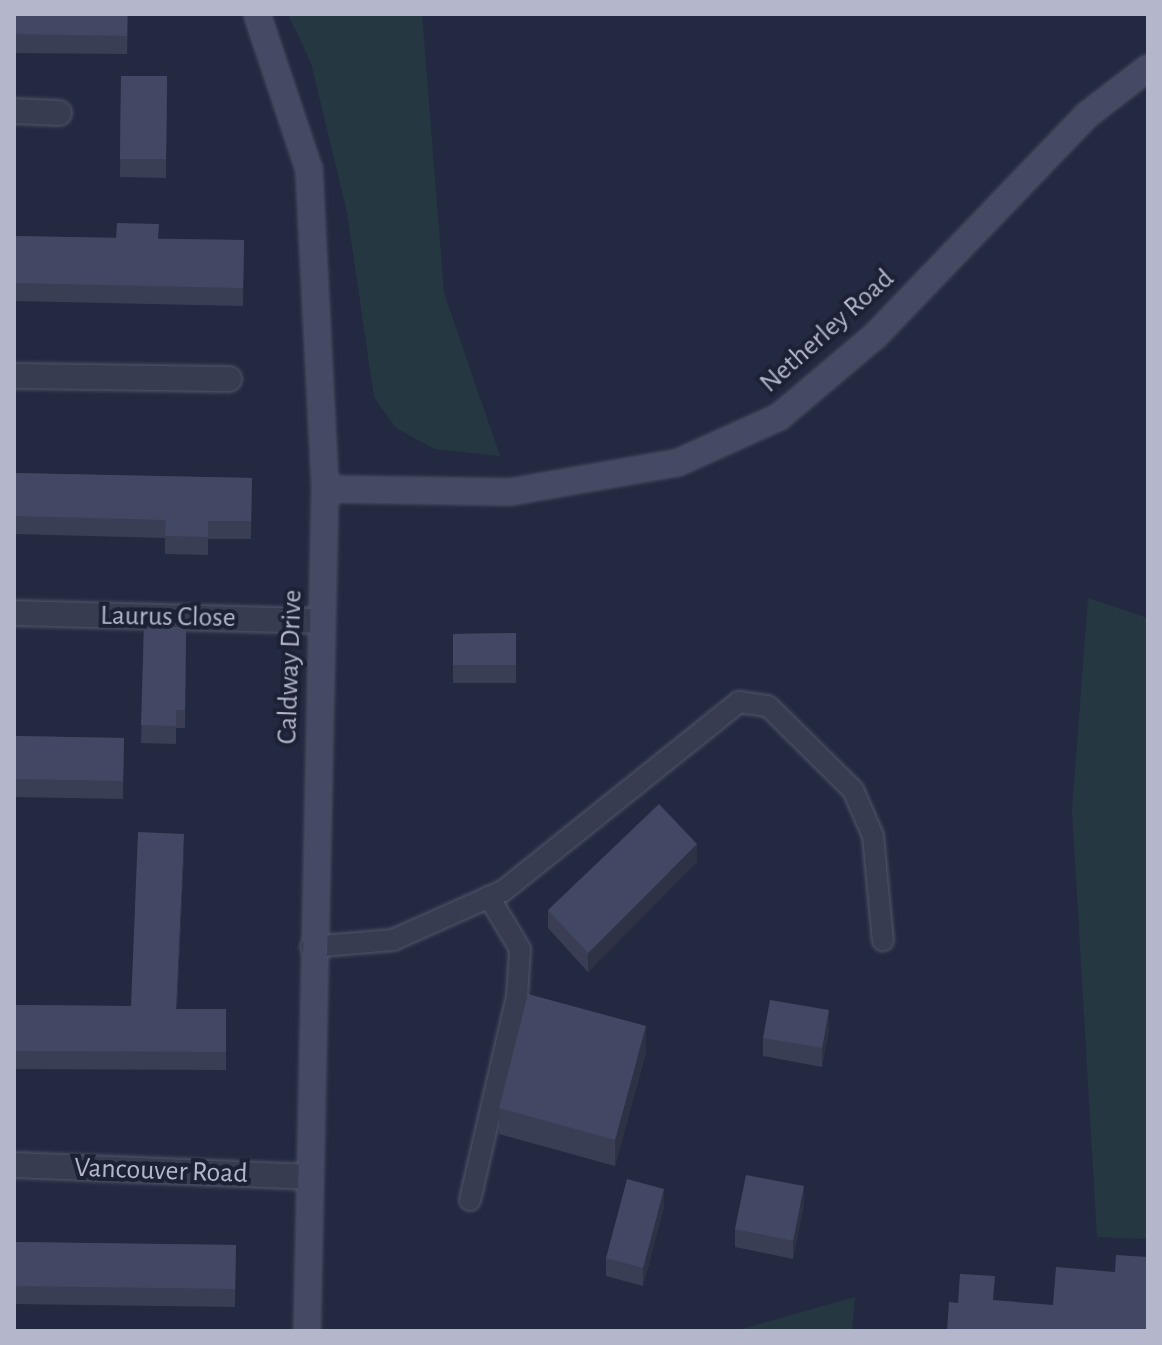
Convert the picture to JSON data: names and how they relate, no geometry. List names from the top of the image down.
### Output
{
  "streets": {
    "main road": ["Netherley Road", "Caldway Drive"],
    "street": ["Laurus Close", "Vancouver Road"]
  },
  "crossings": [
    ["Netherley Road", "Caldway Drive"],
    ["Laurus Close", "Caldway Drive"],
    ["Caldway Drive", "Vancouver Road"]
  ]
}
